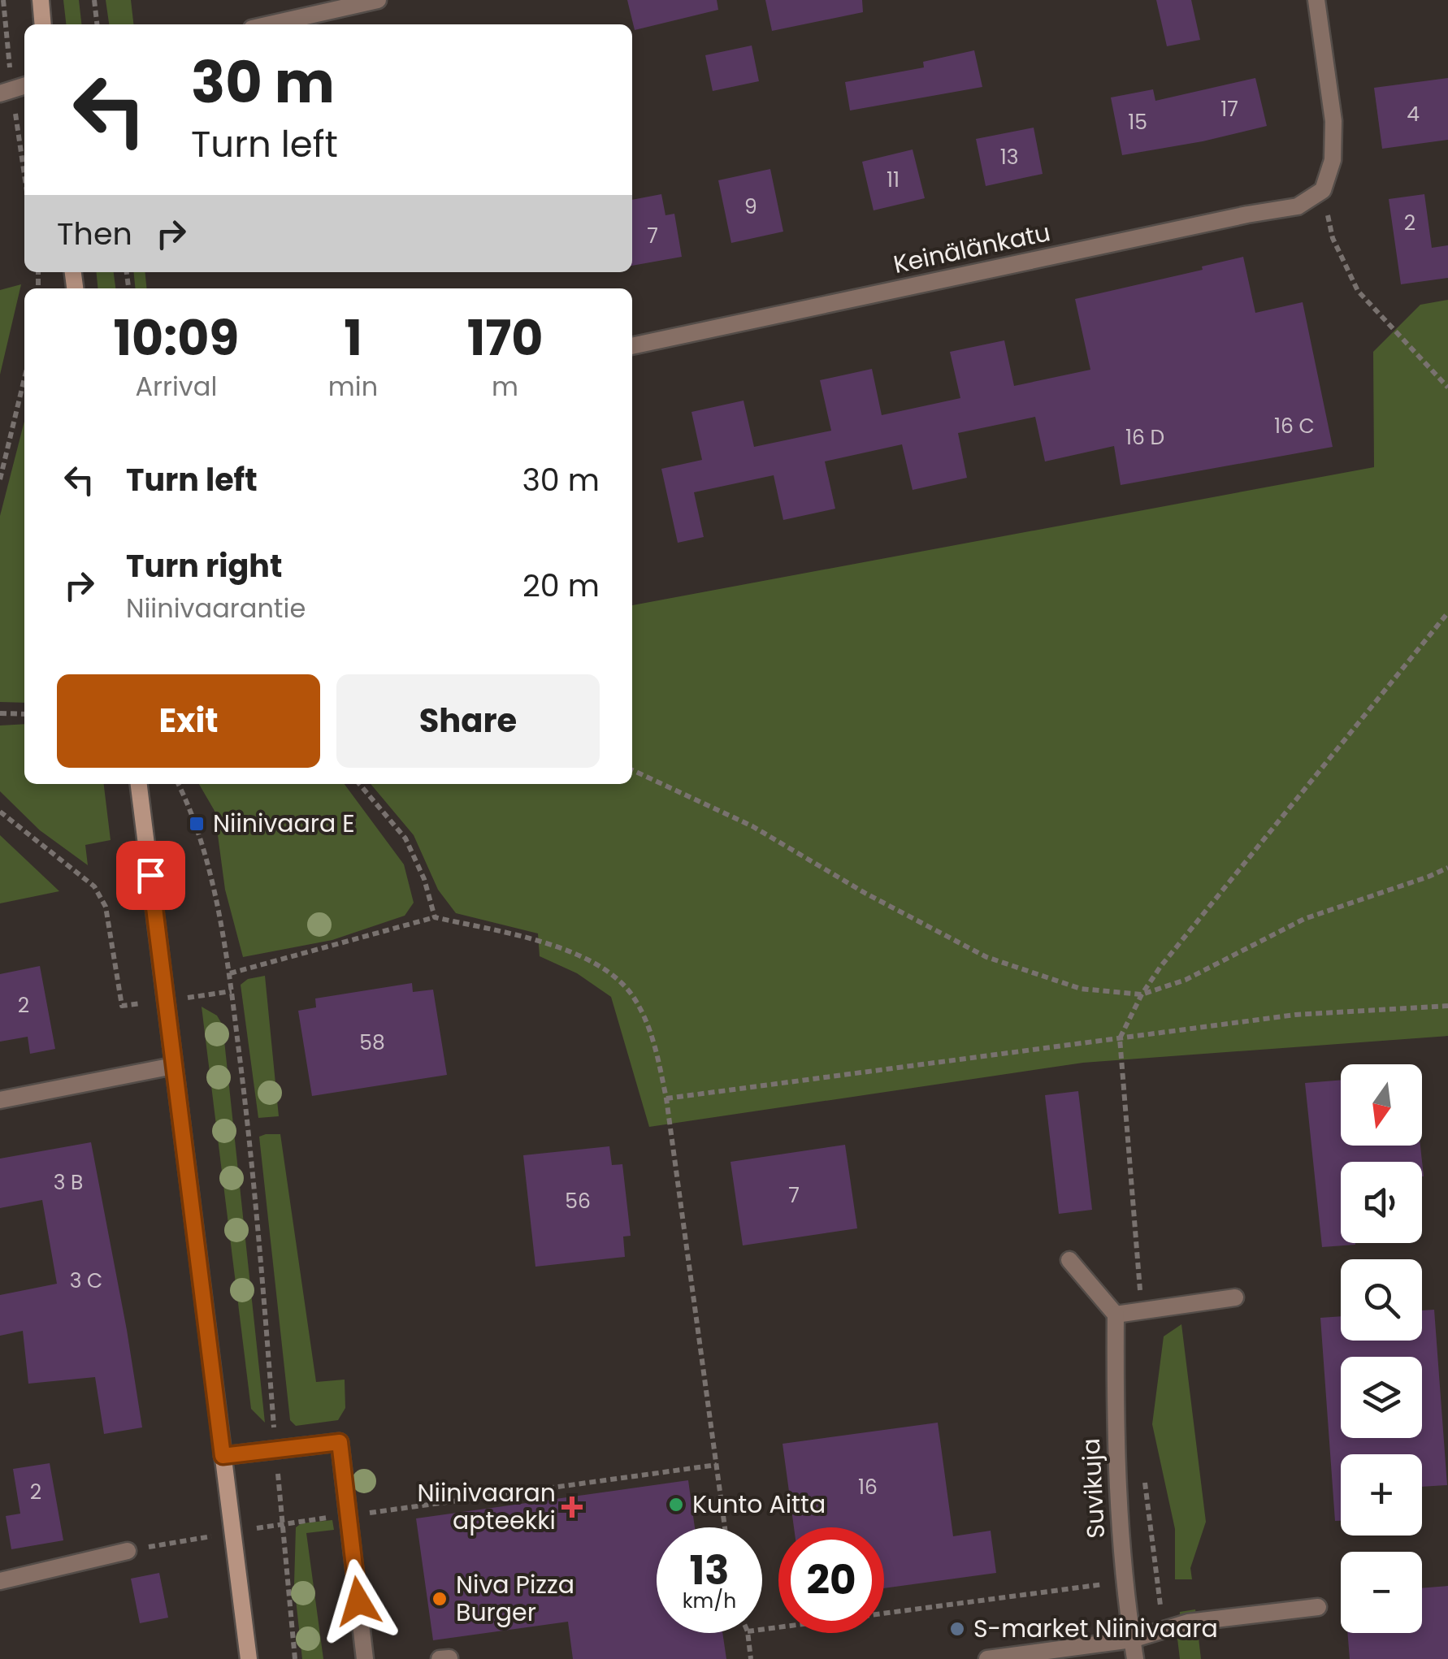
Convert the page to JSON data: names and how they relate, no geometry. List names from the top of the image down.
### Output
{
  "streets": {
    "street": ["Keinälänkatu", "Suvikuja"]
  },
  "places": {
    "transit": ["Niinivaara E"],
    "other": ["Kunto Aitta", "Niva Pizza Burger", "S-market Niinivaara"],
    "health": ["Niinivaaran apteekki"]
  },
  "house_numbers": [
    "17",
    "4",
    "15",
    "13",
    "11",
    "9",
    "2",
    "7",
    "16 C",
    "16 D",
    "2",
    "58",
    "3 B",
    "7",
    "56",
    "3 C",
    "16",
    "2"
  ],
  "north": "bottom",
  "page": {
    "turn": ["30 m", "Turn left"],
    "then": "Then",
    "eta": [
      "10:09",
      "Arrival",
      "1",
      "min",
      "170",
      "m"
    ],
    "list": [
      {
        "name": "Turn left",
        "value": "30 m"
      },
      {
        "name": "Turn right",
        "note": "Niinivaarantie",
        "value": "20 m"
      }
    ],
    "buttons": ["Exit", "Share"],
    "map_buttons": ["+", "−"],
    "speed": "13 km/h",
    "limit": "20"
  }
}
